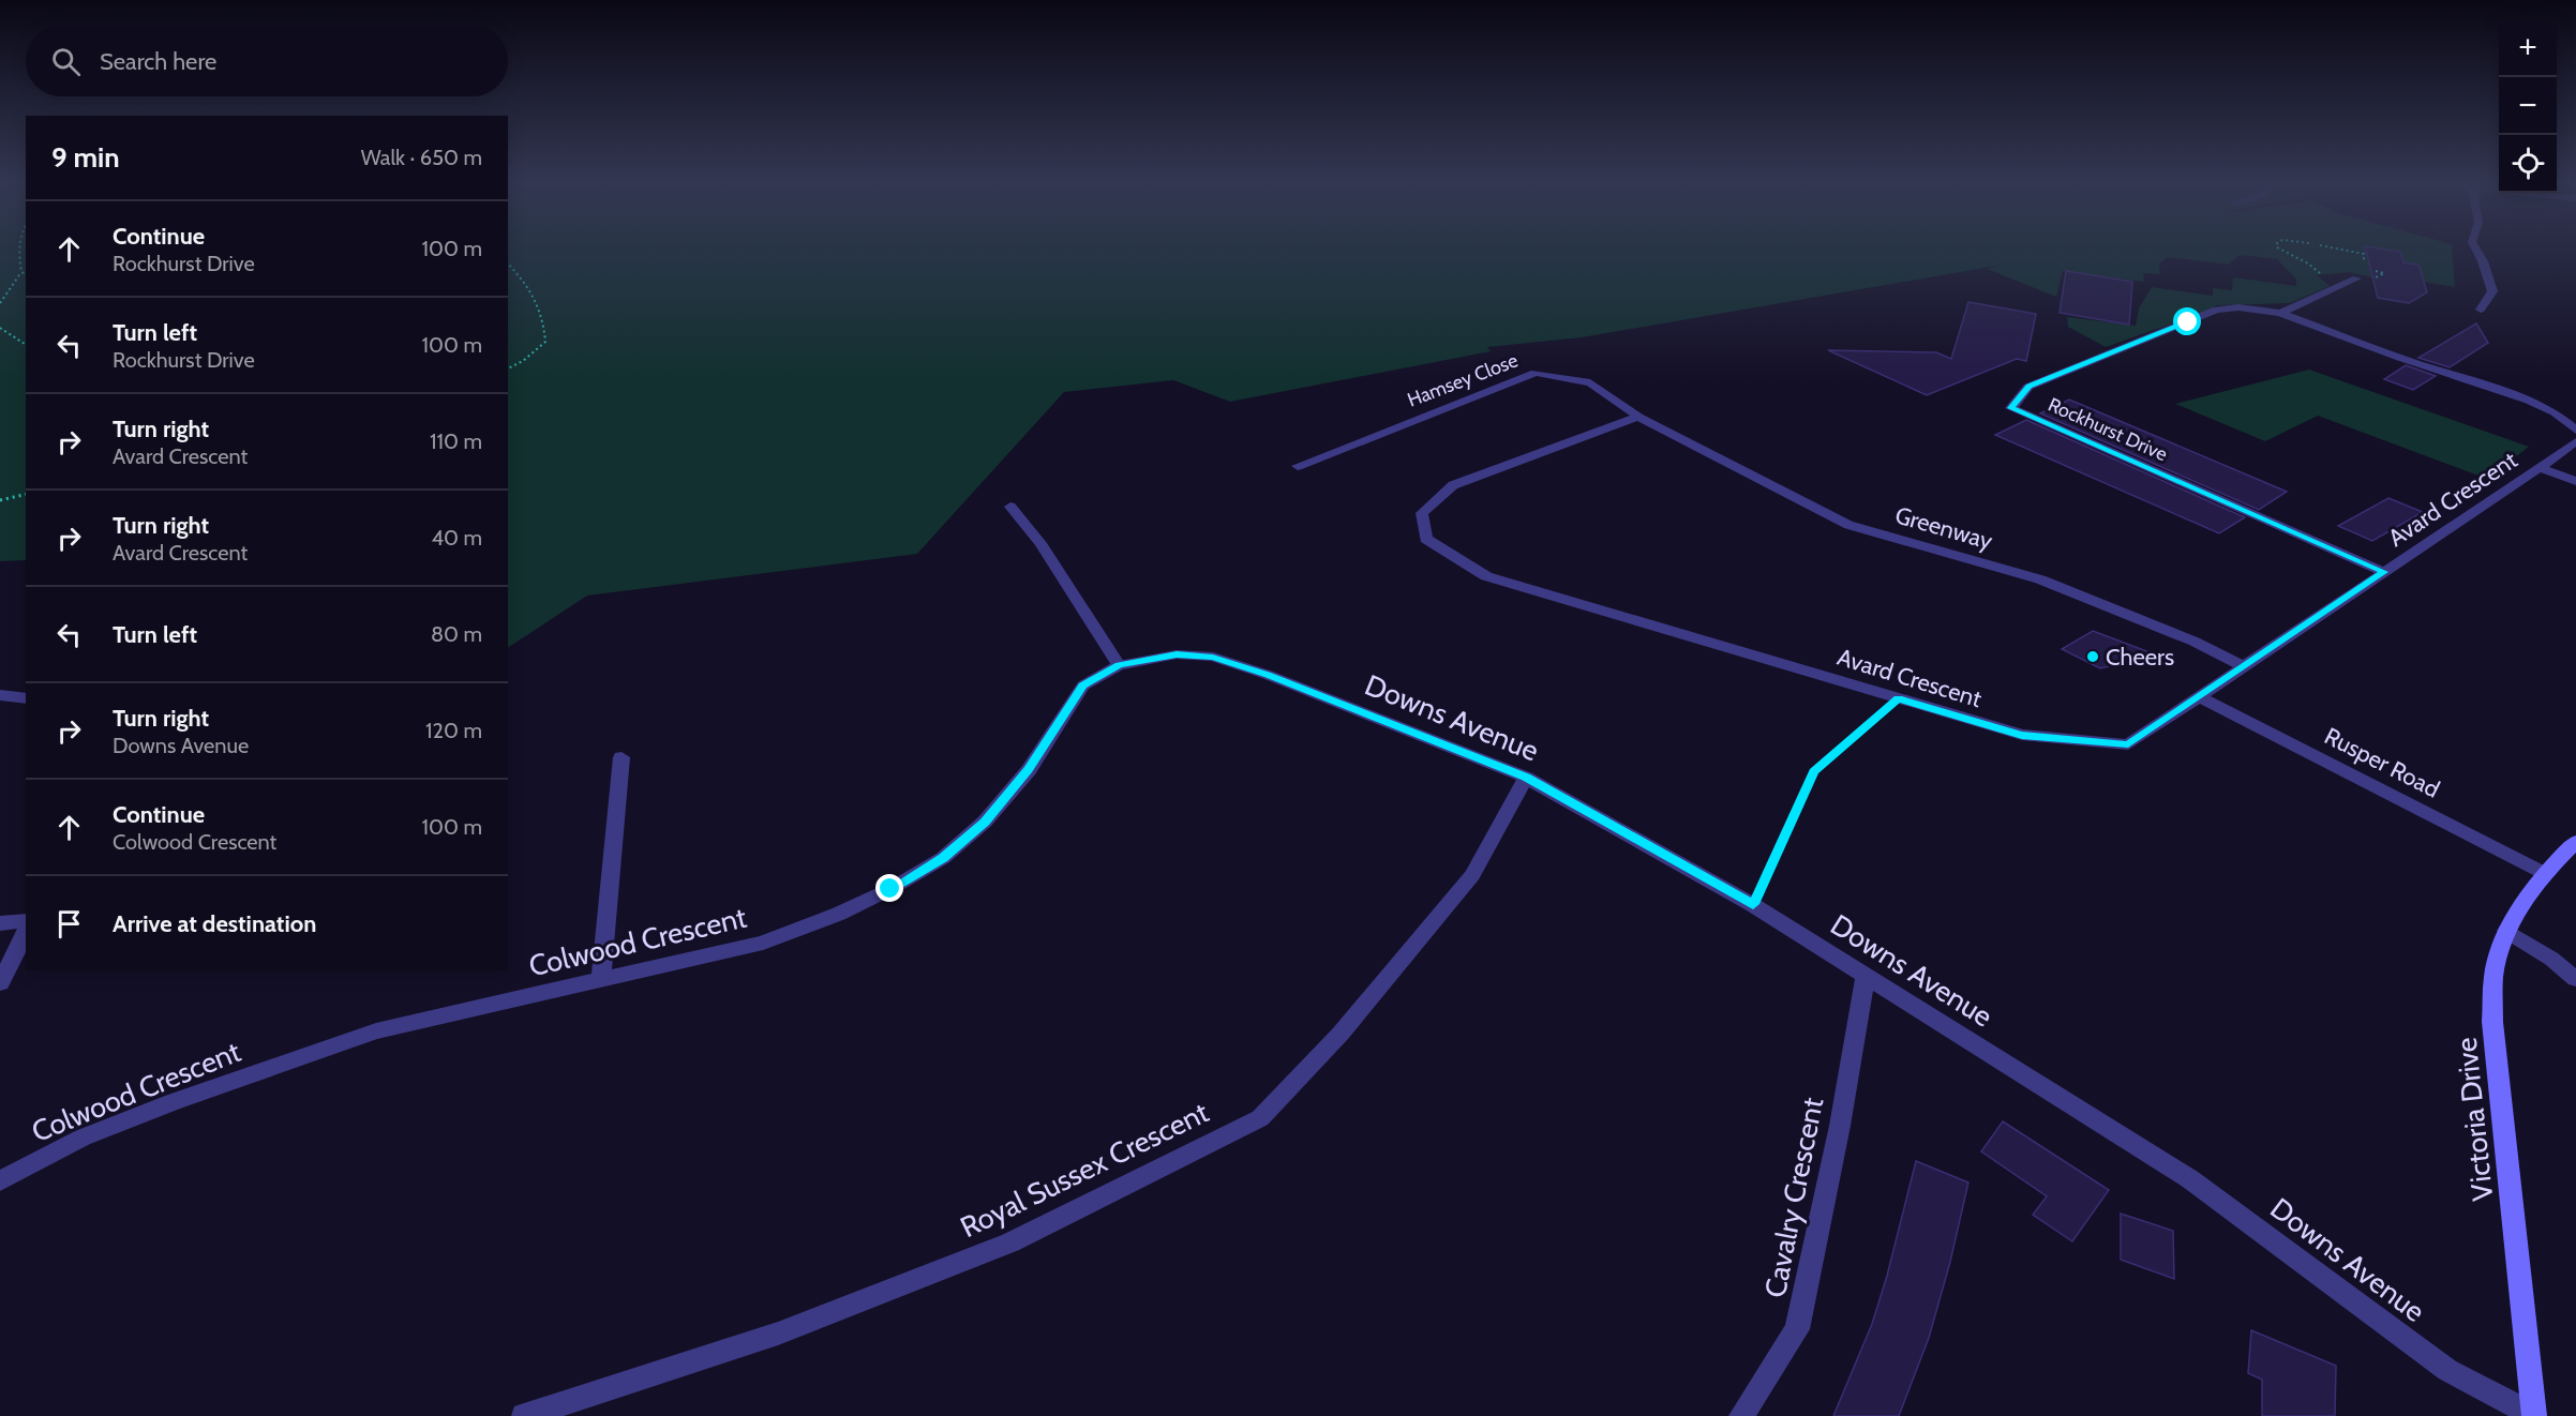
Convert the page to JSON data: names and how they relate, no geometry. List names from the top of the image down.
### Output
{
  "streets": {
    "street": [
      "Hamsey Close",
      "Rockhurst Drive",
      "Avard Crescent",
      "Greenway",
      "Downs Avenue",
      "Rusper Road",
      "Colwood Crescent",
      "Victoria Drive",
      "Royal Sussex Crescent",
      "Cavalry Crescent"
    ]
  },
  "crossings": [
    ["Hamsey Close", "Avard Crescent"],
    ["Hamsey Close", "Greenway"],
    ["Rockhurst Drive", "Avard Crescent"],
    ["Avard Crescent", "Greenway"],
    ["Avard Crescent", "Rusper Road"],
    ["Downs Avenue", "Colwood Crescent"],
    ["Downs Avenue", "Victoria Drive"],
    ["Downs Avenue", "Royal Sussex Crescent"],
    ["Downs Avenue", "Cavalry Crescent"],
    ["Rusper Road", "Victoria Drive"]
  ],
  "places": ["Cheers"],
  "page": {
    "map_buttons": ["+", "−"],
    "search": "Search here",
    "heading": ["9 min", "Walk · 650 m"],
    "list": [
      ["Continue", "Rockhurst Drive", "100 m"],
      ["Turn left", "Rockhurst Drive", "100 m"],
      ["Turn right", "Avard Crescent", "110 m"],
      ["Turn right", "Avard Crescent", "40 m"],
      ["Turn left", "80 m"],
      ["Turn right", "Downs Avenue", "120 m"],
      ["Continue", "Colwood Crescent", "100 m"],
      "Arrive at destination"
    ]
  }
}
